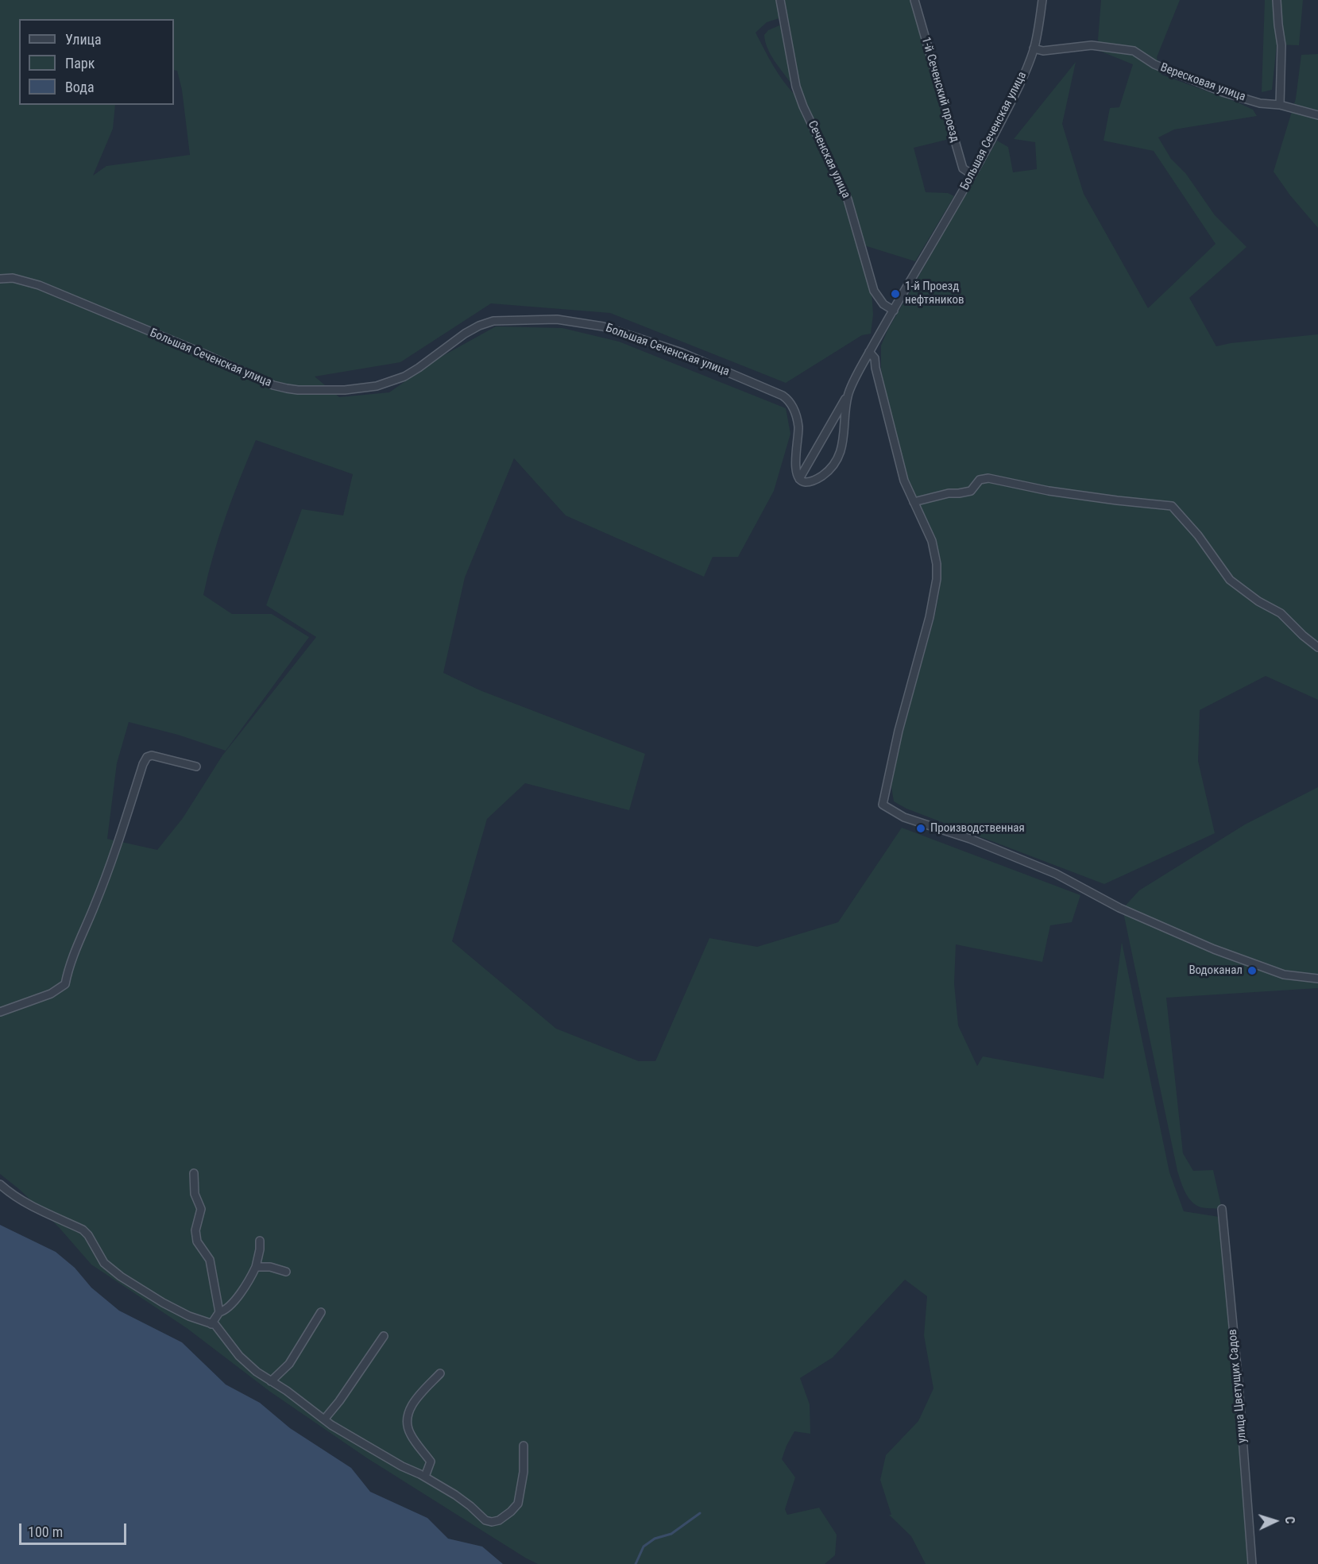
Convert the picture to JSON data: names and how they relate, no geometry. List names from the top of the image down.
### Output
{
  "streets": {
    "street": [
      "Вересковая улица",
      "1-й Сеченский проезд",
      "Большая Сеченская улица",
      "Сеченская улица",
      "улица Цветущих Садов"
    ]
  },
  "crossings": [
    ["Вересковая улица", "Большая Сеченская улица"],
    ["1-й Сеченский проезд", "Большая Сеченская улица"],
    ["Большая Сеченская улица", "Сеченская улица"]
  ],
  "places": ["1-й Проезд нефтяников", "Производственная", "Водоканал"],
  "legend": ["Улица", "Парк", "Вода"],
  "scale_bar": "100 m",
  "north": "right"
}
